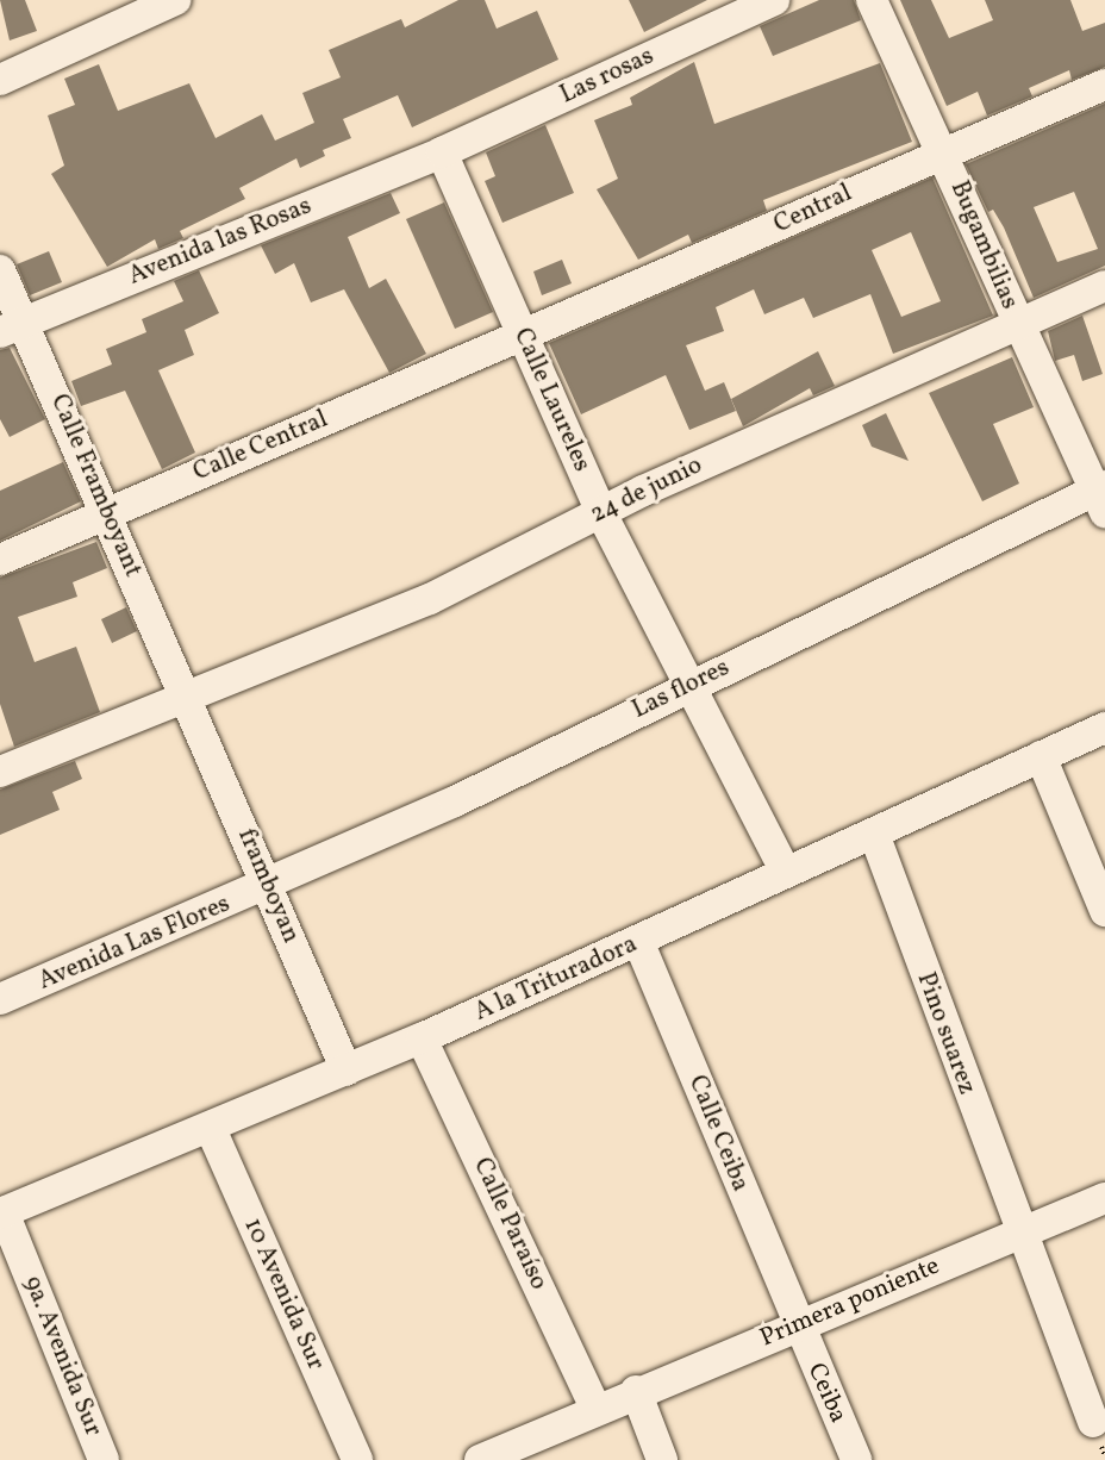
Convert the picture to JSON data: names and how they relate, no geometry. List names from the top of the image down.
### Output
{
  "streets": {
    "street": [
      "Las rosas",
      "Central",
      "Avenida las Rosas",
      "Bugambilias",
      "Calle Laureles",
      "Calle Central",
      "Calle Framboyant",
      "24 de junio",
      "Las flores",
      "framboyan",
      "Avenida Las Flores",
      "A la Trituradora",
      "Pino suarez",
      "Calle Ceiba",
      "Calle Paraíso",
      "10 Avenida Sur",
      "Primera poniente",
      "9a. Avenida Sur",
      "Ceiba"
    ]
  },
  "crossings": [
    ["Las rosas", "Avenida las Rosas"],
    ["Las rosas", "Calle Laureles"],
    ["Central", "Bugambilias"],
    ["Central", "Calle Laureles"],
    ["Central", "Calle Central"],
    ["Avenida las Rosas", "Calle Laureles"],
    ["Avenida las Rosas", "Calle Framboyant"],
    ["Bugambilias", "24 de junio"],
    ["Bugambilias", "Las flores"],
    ["Calle Laureles", "Calle Central"],
    ["Calle Laureles", "24 de junio"],
    ["Calle Laureles", "Las flores"],
    ["Calle Laureles", "A la Trituradora"],
    ["Calle Central", "Calle Framboyant"],
    ["Calle Framboyant", "24 de junio"],
    ["Calle Framboyant", "framboyan"],
    ["24 de junio", "framboyan"],
    ["Las flores", "framboyan"],
    ["Las flores", "Avenida Las Flores"],
    ["framboyan", "Avenida Las Flores"],
    ["framboyan", "A la Trituradora"],
    ["A la Trituradora", "Pino suarez"],
    ["A la Trituradora", "Calle Ceiba"],
    ["A la Trituradora", "Calle Paraíso"],
    ["A la Trituradora", "10 Avenida Sur"],
    ["A la Trituradora", "9a. Avenida Sur"],
    ["Pino suarez", "Primera poniente"],
    ["Calle Ceiba", "Primera poniente"],
    ["Calle Ceiba", "Ceiba"],
    ["Calle Paraíso", "Primera poniente"],
    ["Primera poniente", "Ceiba"]
  ]
}
